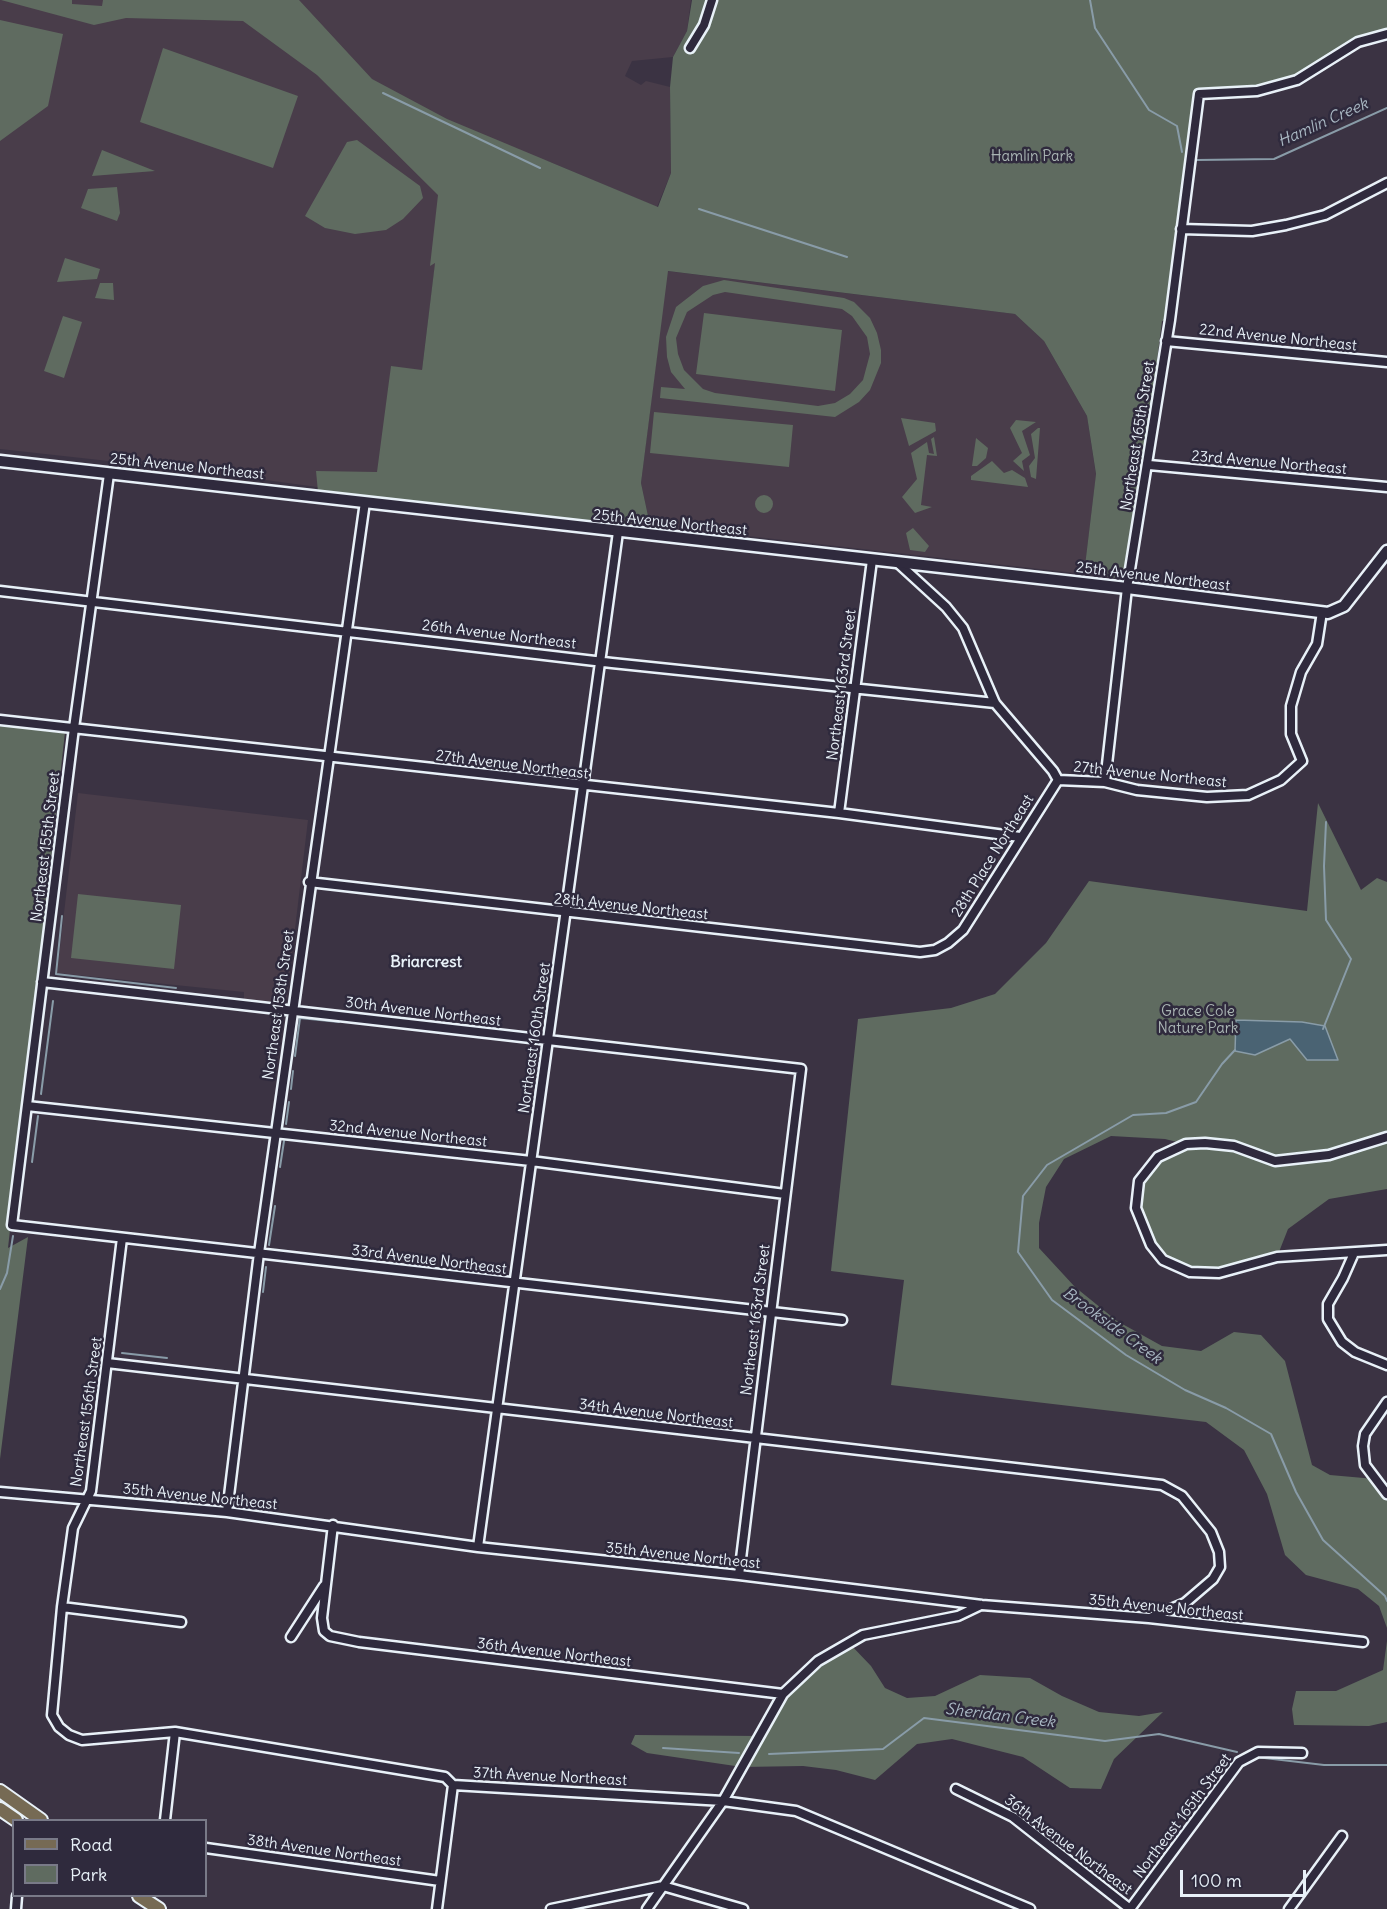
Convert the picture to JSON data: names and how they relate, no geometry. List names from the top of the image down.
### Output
{
  "streets": {
    "street": [
      "22nd Avenue Northeast",
      "Northeast 165th Street",
      "23rd Avenue Northeast",
      "25th Avenue Northeast",
      "26th Avenue Northeast",
      "Northeast 163rd Street",
      "27th Avenue Northeast",
      "Northeast 155th Street",
      "28th Place Northeast",
      "28th Avenue Northeast",
      "Northeast 158th Street",
      "30th Avenue Northeast",
      "Northeast 160th Street",
      "32nd Avenue Northeast",
      "33rd Avenue Northeast",
      "Northeast 156th Street",
      "34th Avenue Northeast",
      "35th Avenue Northeast",
      "36th Avenue Northeast",
      "37th Avenue Northeast",
      "38th Avenue Northeast"
    ]
  },
  "crossings": [
    ["22nd Avenue Northeast", "Northeast 165th Street"],
    ["Northeast 165th Street", "23rd Avenue Northeast"],
    ["Northeast 165th Street", "25th Avenue Northeast"],
    ["Northeast 165th Street", "27th Avenue Northeast"],
    ["Northeast 165th Street", "36th Avenue Northeast"],
    ["25th Avenue Northeast", "Northeast 163rd Street"],
    ["25th Avenue Northeast", "27th Avenue Northeast"],
    ["25th Avenue Northeast", "Northeast 155th Street"],
    ["25th Avenue Northeast", "Northeast 158th Street"],
    ["25th Avenue Northeast", "Northeast 160th Street"],
    ["26th Avenue Northeast", "Northeast 163rd Street"],
    ["26th Avenue Northeast", "Northeast 155th Street"],
    ["26th Avenue Northeast", "Northeast 158th Street"],
    ["26th Avenue Northeast", "Northeast 160th Street"],
    ["Northeast 163rd Street", "27th Avenue Northeast"],
    ["Northeast 163rd Street", "30th Avenue Northeast"],
    ["Northeast 163rd Street", "32nd Avenue Northeast"],
    ["Northeast 163rd Street", "33rd Avenue Northeast"],
    ["Northeast 163rd Street", "34th Avenue Northeast"],
    ["Northeast 163rd Street", "35th Avenue Northeast"],
    ["27th Avenue Northeast", "Northeast 155th Street"],
    ["27th Avenue Northeast", "28th Place Northeast"],
    ["27th Avenue Northeast", "Northeast 158th Street"],
    ["27th Avenue Northeast", "Northeast 160th Street"],
    ["Northeast 155th Street", "30th Avenue Northeast"],
    ["Northeast 155th Street", "32nd Avenue Northeast"],
    ["Northeast 155th Street", "33rd Avenue Northeast"],
    ["28th Place Northeast", "28th Avenue Northeast"],
    ["28th Avenue Northeast", "Northeast 158th Street"],
    ["28th Avenue Northeast", "Northeast 160th Street"],
    ["Northeast 158th Street", "30th Avenue Northeast"],
    ["Northeast 158th Street", "32nd Avenue Northeast"],
    ["Northeast 158th Street", "33rd Avenue Northeast"],
    ["Northeast 158th Street", "34th Avenue Northeast"],
    ["Northeast 158th Street", "35th Avenue Northeast"],
    ["30th Avenue Northeast", "Northeast 160th Street"],
    ["Northeast 160th Street", "32nd Avenue Northeast"],
    ["Northeast 160th Street", "33rd Avenue Northeast"],
    ["Northeast 160th Street", "34th Avenue Northeast"],
    ["Northeast 160th Street", "35th Avenue Northeast"],
    ["33rd Avenue Northeast", "Northeast 156th Street"],
    ["Northeast 156th Street", "34th Avenue Northeast"],
    ["Northeast 156th Street", "35th Avenue Northeast"],
    ["Northeast 156th Street", "37th Avenue Northeast"],
    ["34th Avenue Northeast", "35th Avenue Northeast"]
  ],
  "districts": ["Briarcrest"],
  "water": ["Hamlin Creek", "Brookside Creek", "Sheridan Creek"],
  "parks": ["Hamlin Park", "Grace Cole Nature Park"],
  "legend": ["Road", "Park"],
  "scale_bar": "100 m"
}
